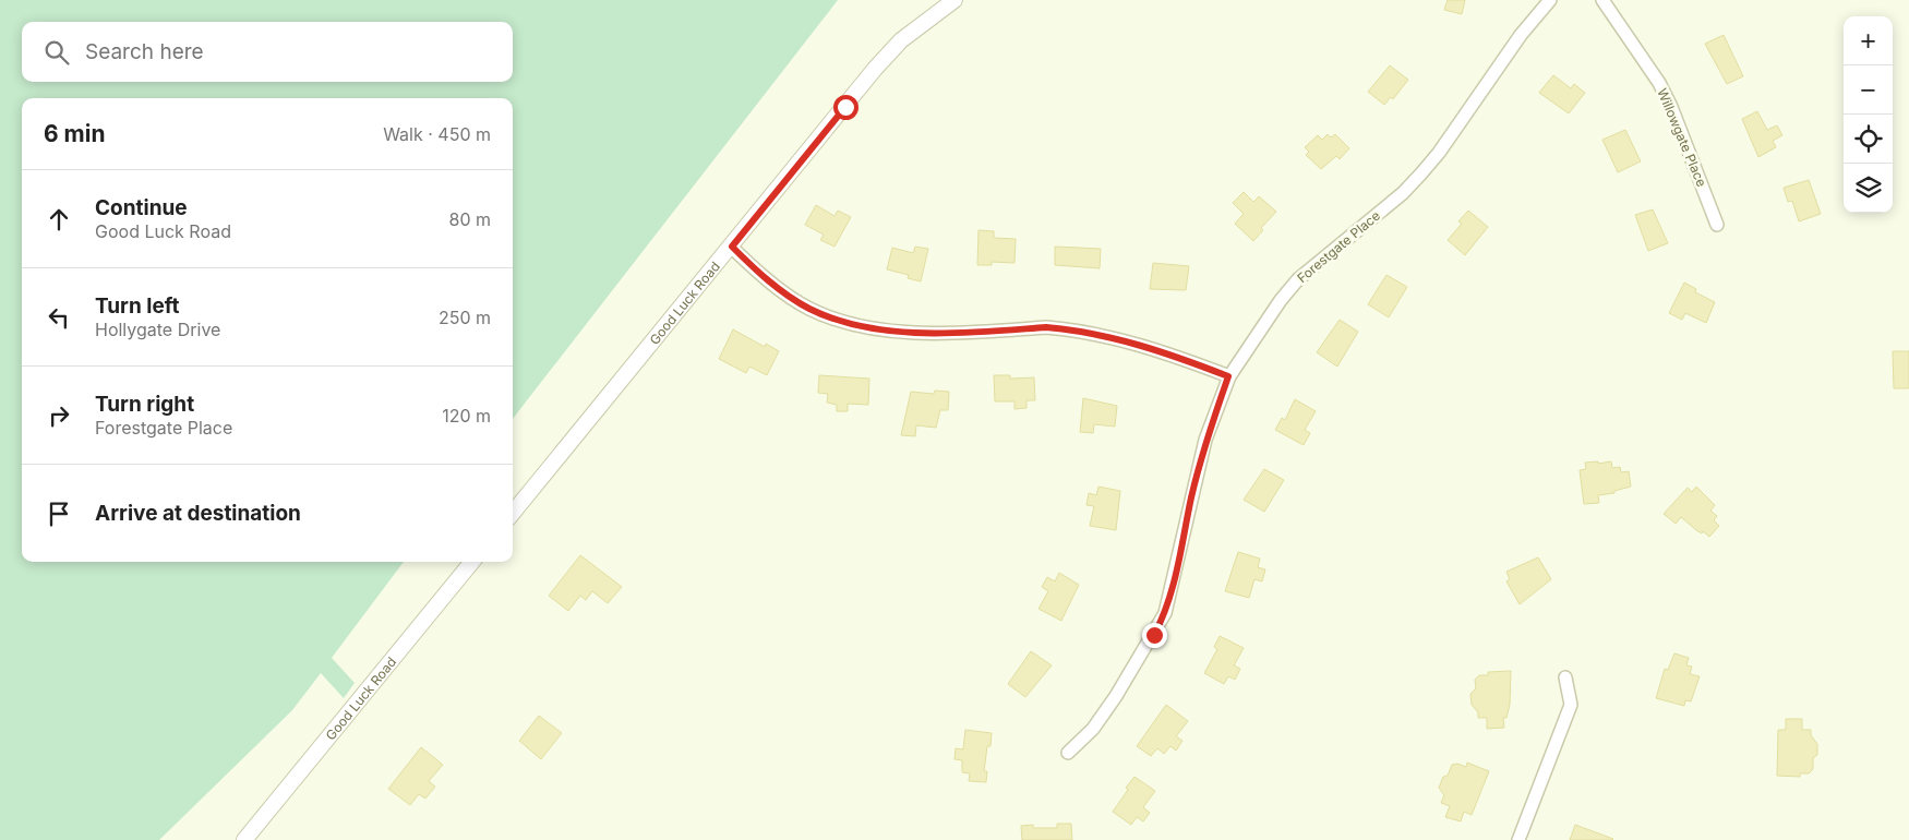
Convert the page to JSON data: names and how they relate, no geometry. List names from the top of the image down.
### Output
{
  "streets": {
    "street": ["Willowgate Place", "Forestgate Place", "Good Luck Road"]
  },
  "page": {
    "map_buttons": ["+", "−"],
    "search": "Search here",
    "heading": ["6 min", "Walk · 450 m"],
    "list": [
      ["Continue", "Good Luck Road", "80 m"],
      ["Turn left", "Hollygate Drive", "250 m"],
      ["Turn right", "Forestgate Place", "120 m"],
      "Arrive at destination"
    ]
  }
}
